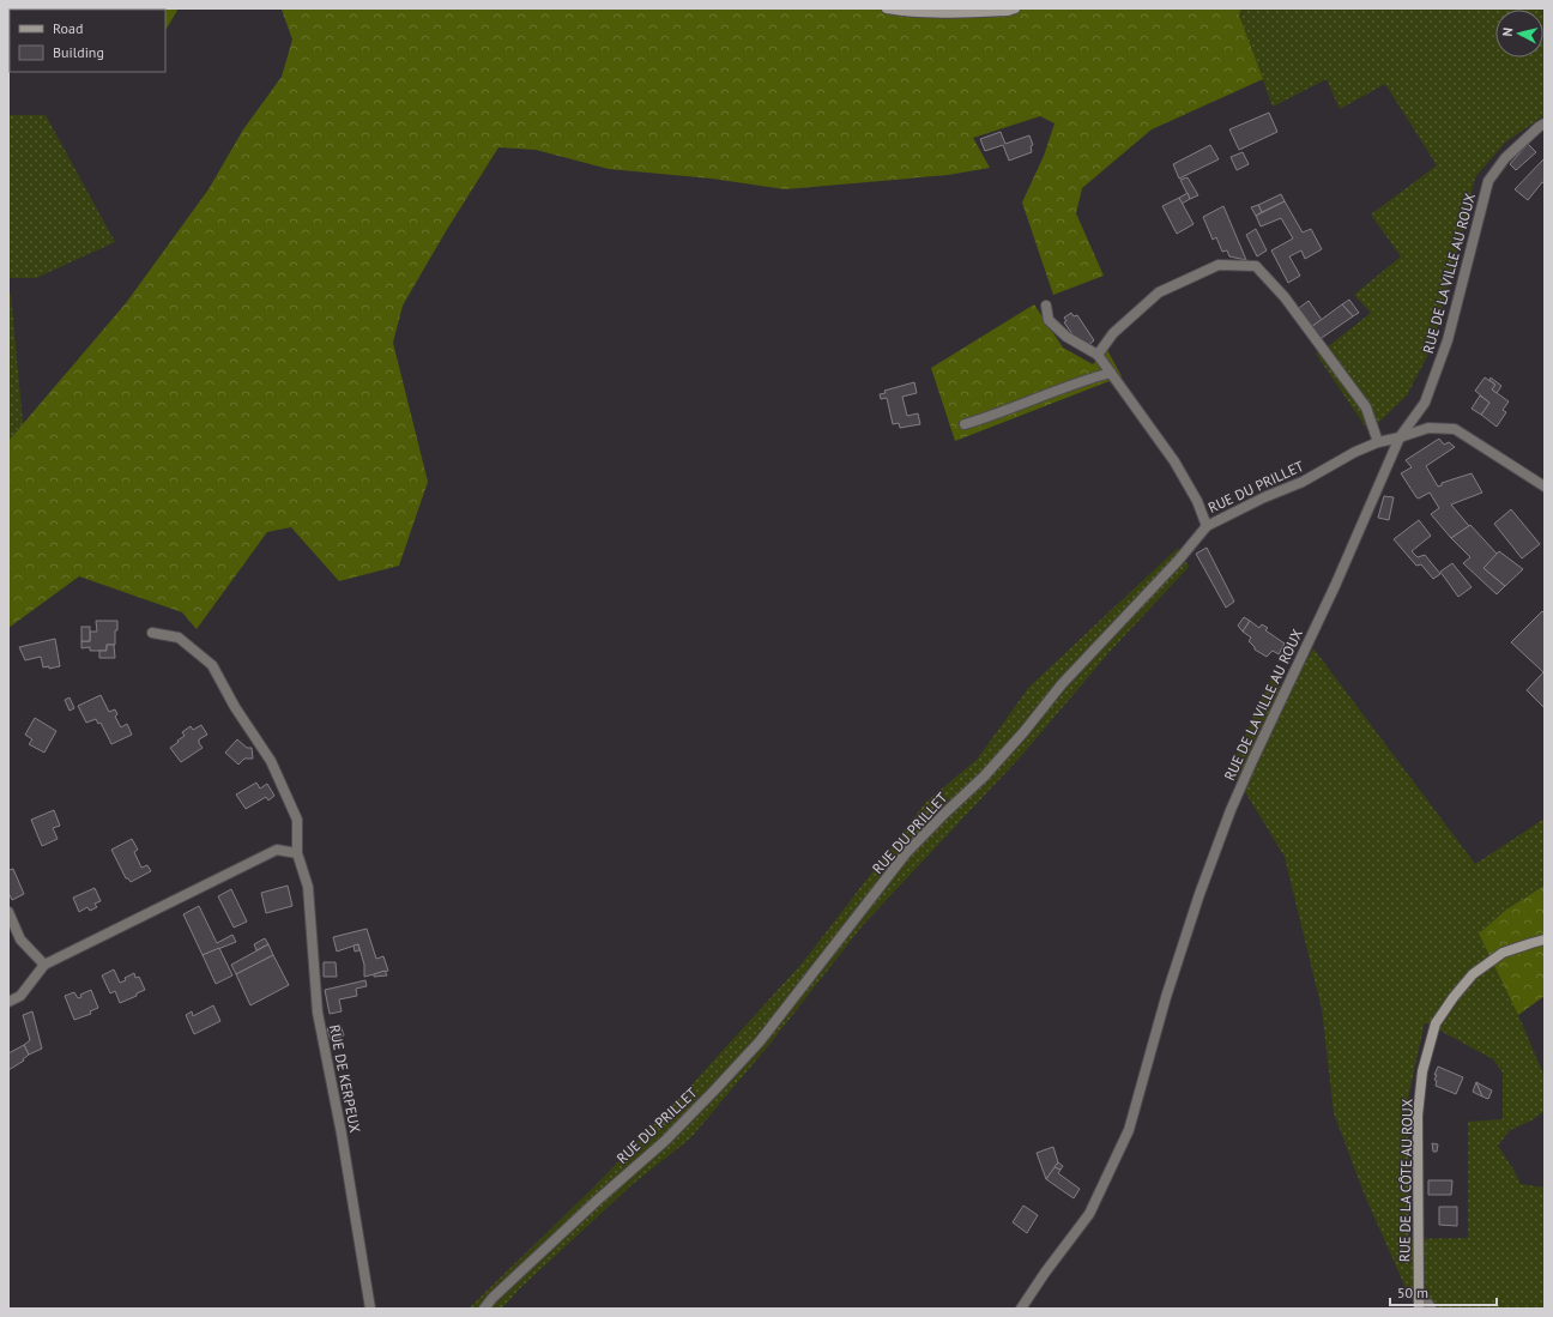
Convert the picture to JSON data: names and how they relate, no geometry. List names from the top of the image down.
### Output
{
  "streets": {
    "main road": ["RUE DE LA CÔTE AU ROUX"],
    "street": ["RUE DE LA VILLE AU ROUX", "RUE DU PRILLET", "RUE DE KERPEUX"]
  },
  "crossings": [
    ["RUE DE LA VILLE AU ROUX", "RUE DU PRILLET"]
  ],
  "legend": ["Road", "Building"],
  "scale_bar": "50 m",
  "north": "left"
}
